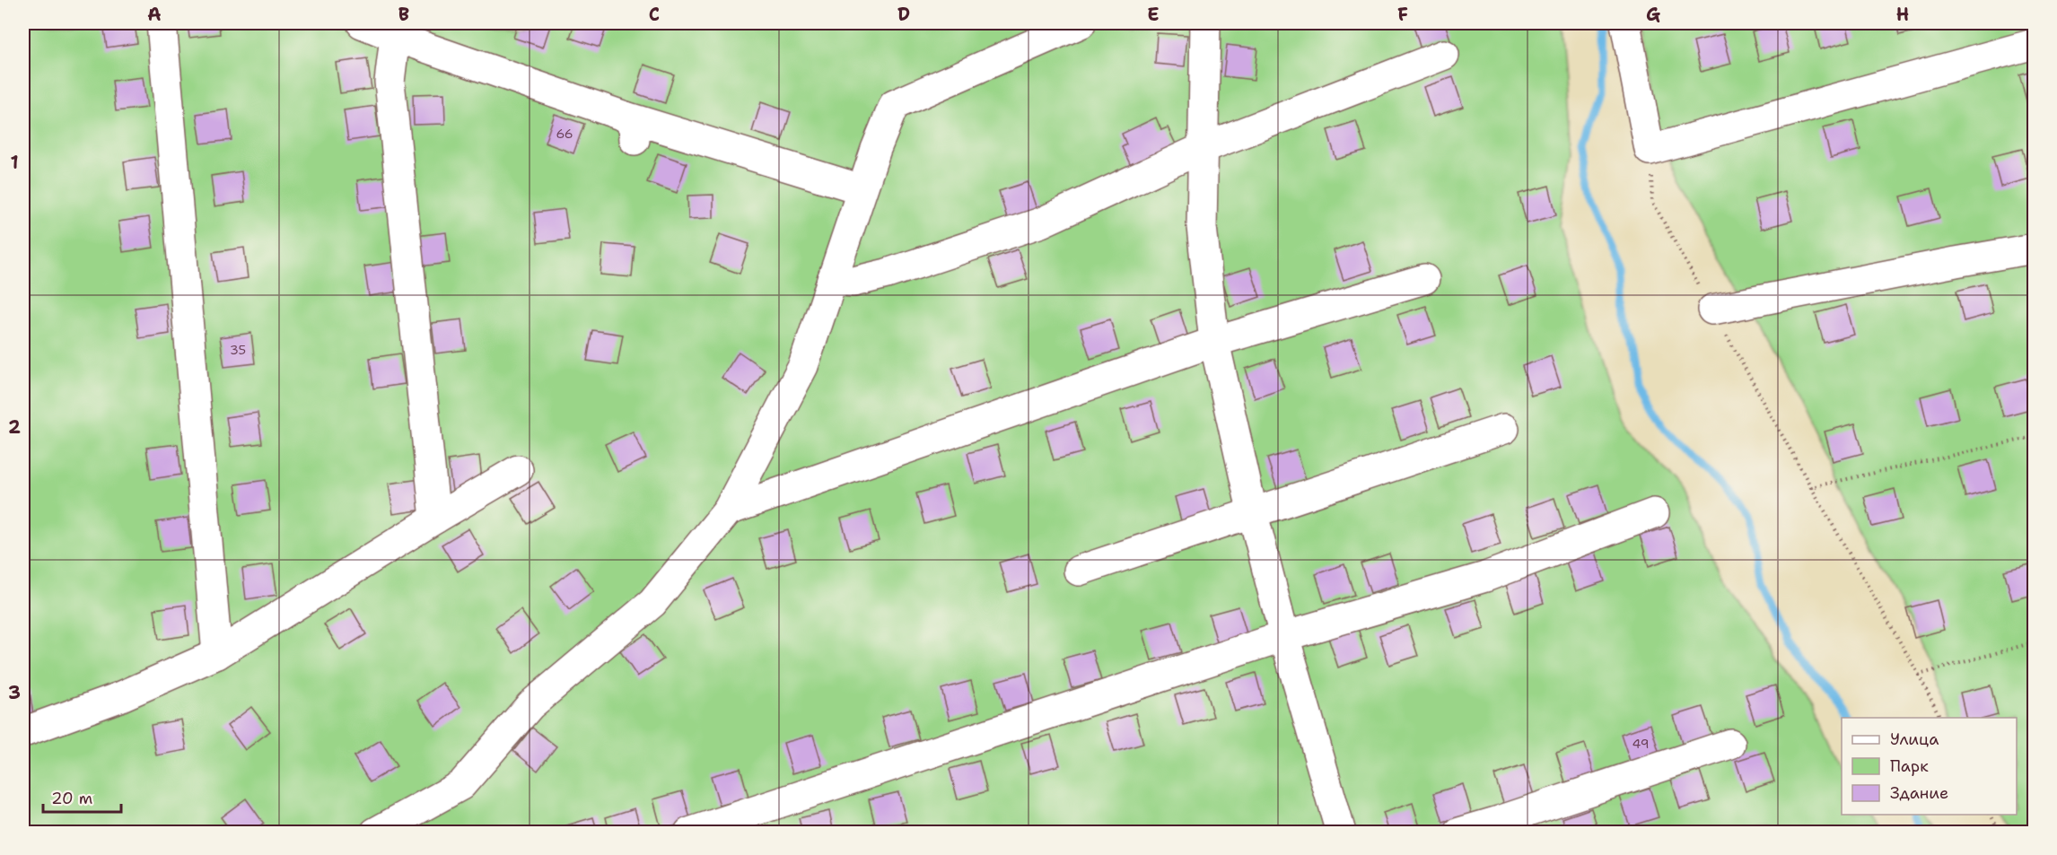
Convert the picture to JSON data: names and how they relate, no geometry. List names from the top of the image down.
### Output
{
  "house_numbers": ["66", "35", "49"],
  "legend": ["Улица", "Парк", "Здание"],
  "scale_bar": "20 m",
  "grid": {
    "columns": [
      "A",
      "B",
      "C",
      "D",
      "E",
      "F",
      "G",
      "H"
    ],
    "rows": ["1", "2", "3"]
  }
}
